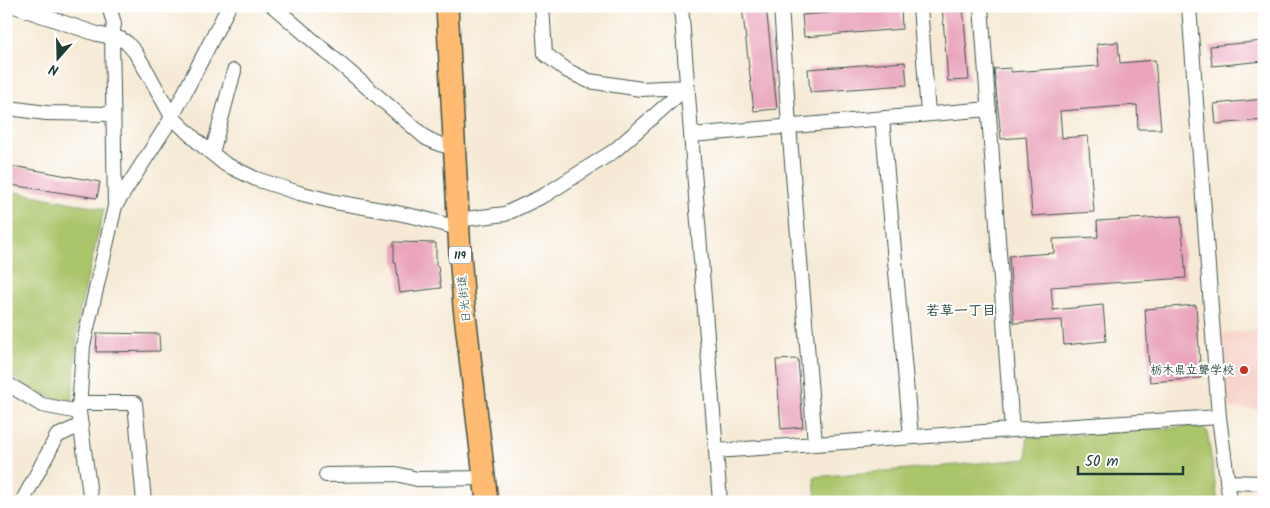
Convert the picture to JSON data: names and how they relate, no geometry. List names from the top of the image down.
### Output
{
  "streets": {
    "highway": ["119", "日光街道"]
  },
  "districts": ["若草一丁目"],
  "places": ["栃木県立聾学校"],
  "scale_bar": "50 m",
  "north": "bottom"
}
